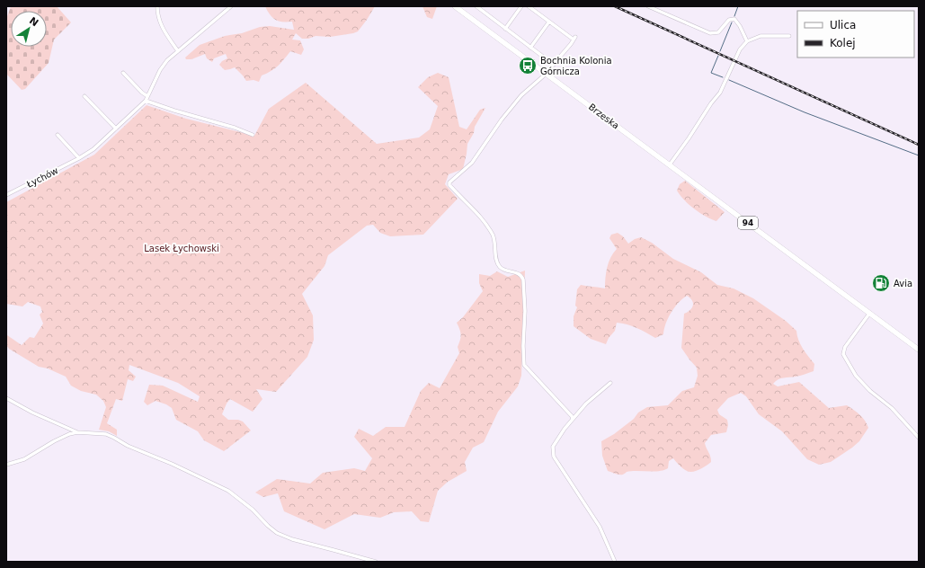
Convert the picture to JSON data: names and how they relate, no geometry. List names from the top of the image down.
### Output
{
  "streets": {
    "main road": ["Brzeska", "94"],
    "street": ["Łychów"]
  },
  "crossings": [
    ["Brzeska", "94"]
  ],
  "parks": ["Lasek Łychowski"],
  "places": {
    "bus stop": ["Bochnia Kolonia Górnicza"],
    "fuel station": ["Avia"]
  },
  "legend": ["Ulica", "Kolej"],
  "north": "top right"
}
